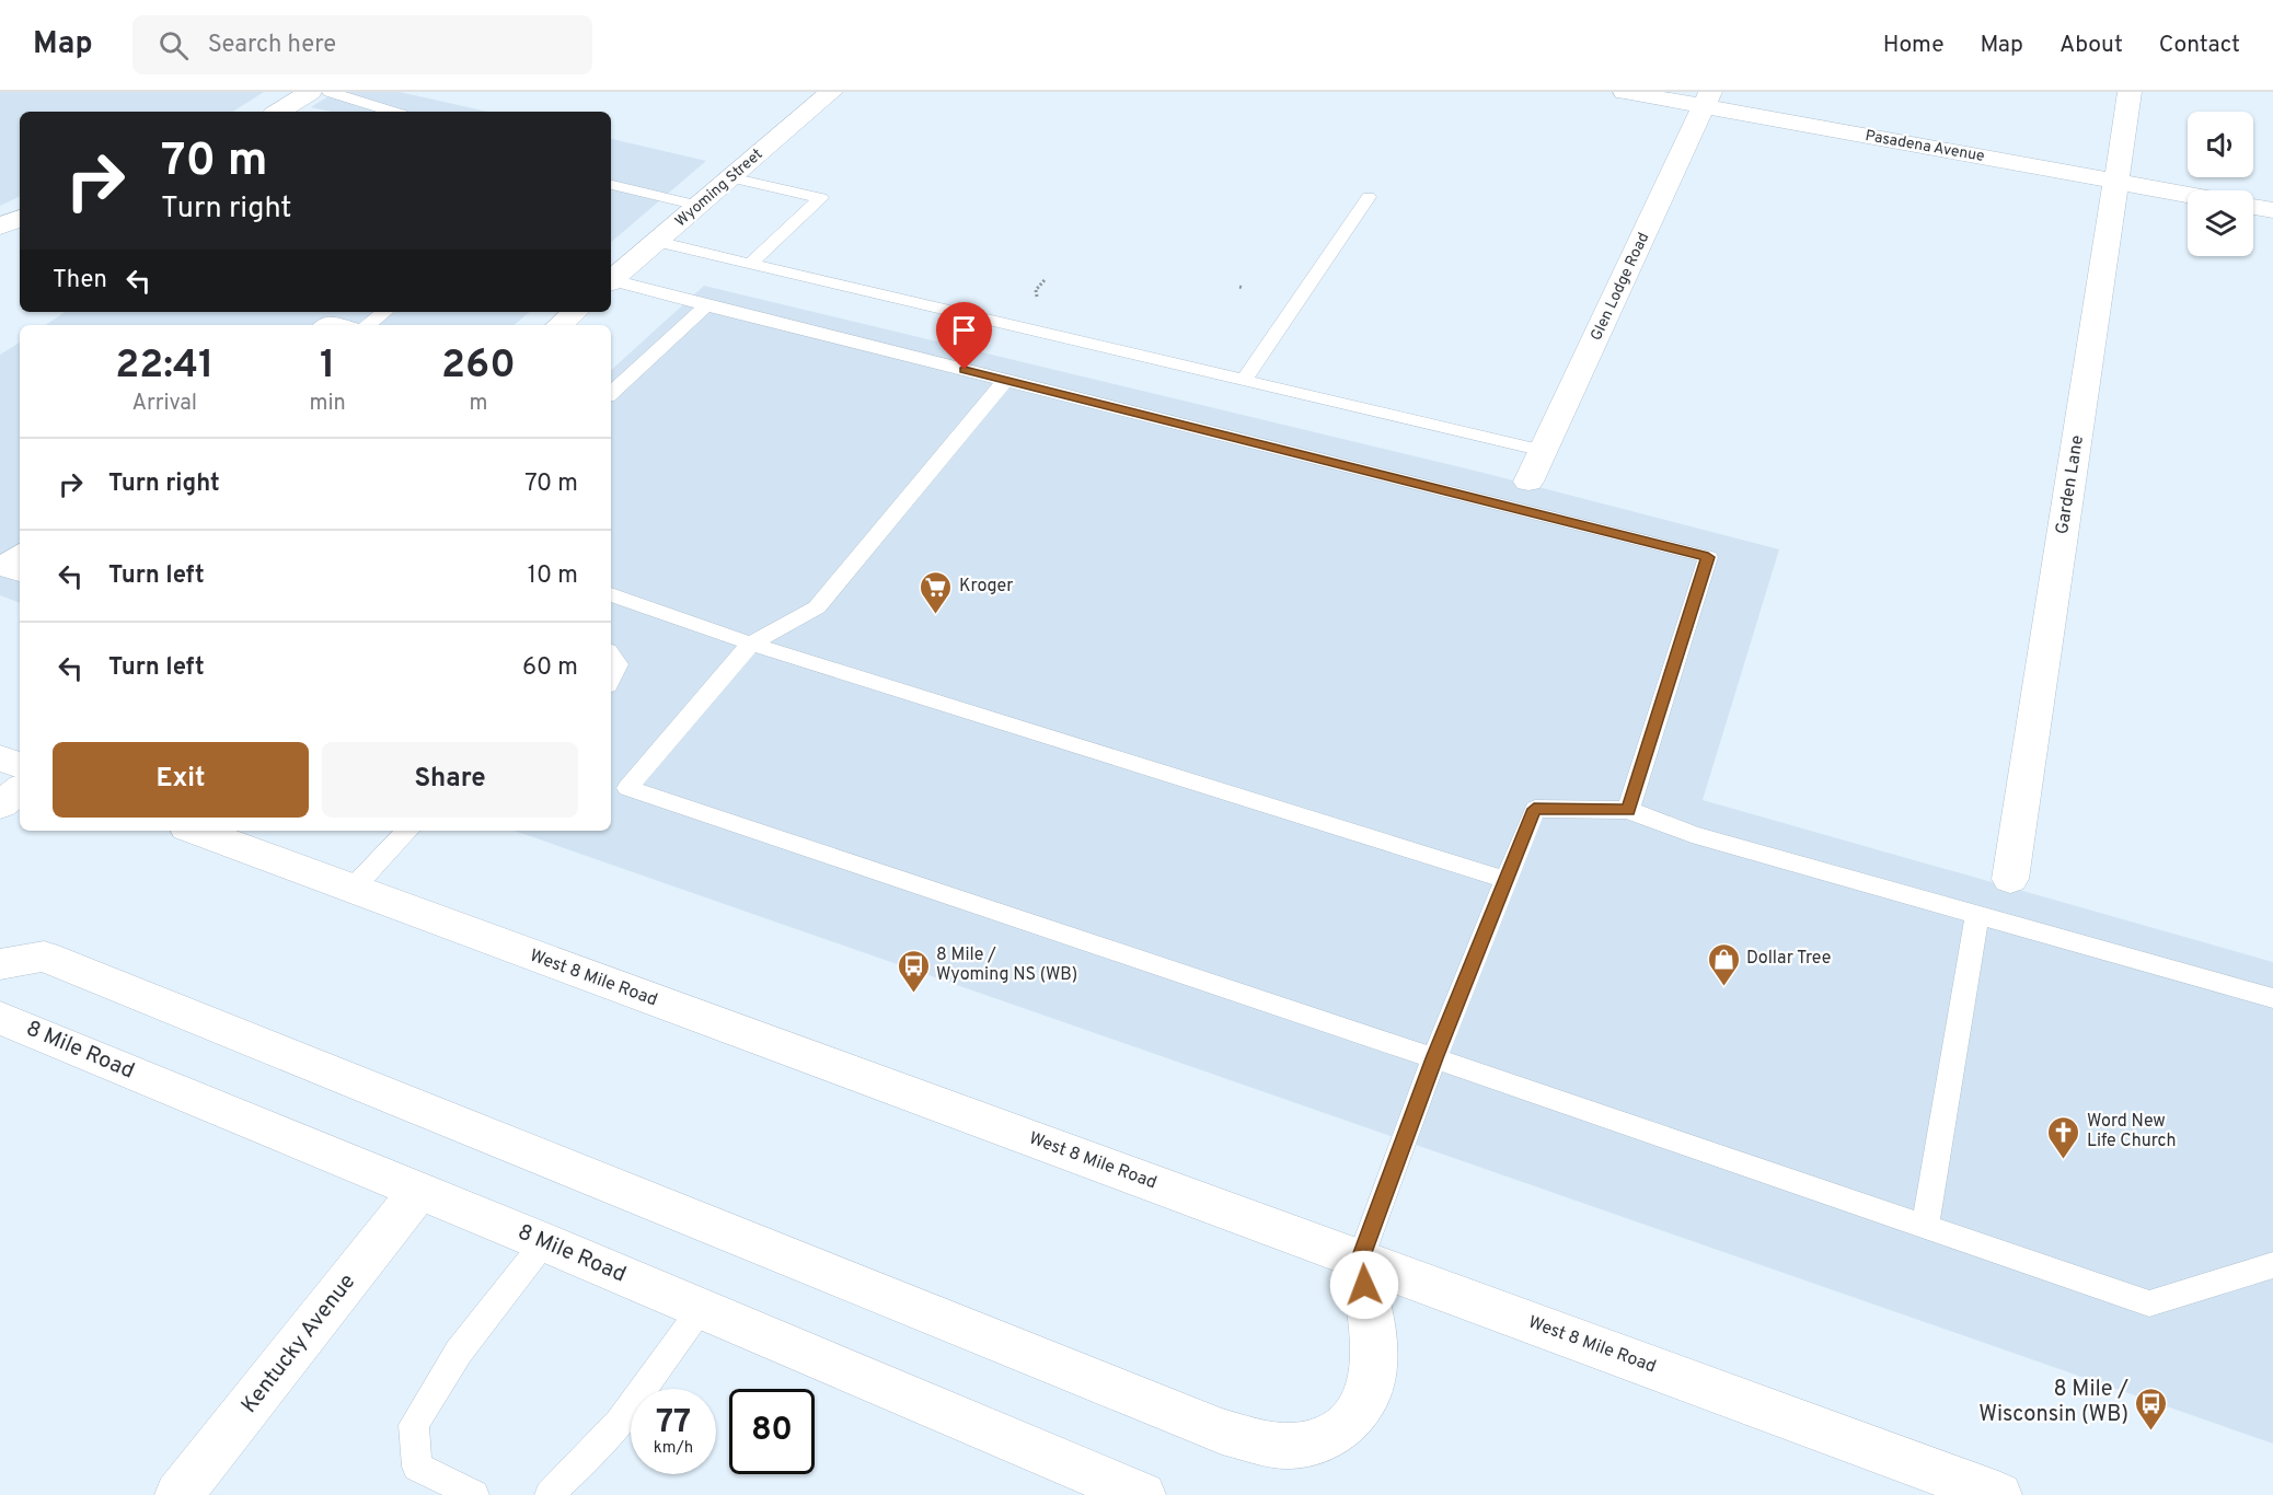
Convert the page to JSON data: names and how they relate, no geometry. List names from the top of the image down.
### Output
{
  "streets": {
    "main road": [
      "Pasadena Avenue",
      "Wyoming Street",
      "Glen Lodge Road",
      "Garden Lane",
      "West 8 Mile Road",
      "8 Mile Road",
      "Kentucky Avenue"
    ]
  },
  "crossings": [
    ["Pasadena Avenue", "Glen Lodge Road"],
    ["Pasadena Avenue", "Garden Lane"],
    ["8 Mile Road", "Kentucky Avenue"]
  ],
  "places": {
    "supermarket": ["Kroger"],
    "shop": ["Dollar Tree"],
    "bus stop": ["8 Mile / Wyoming NS (WB)", "8 Mile / Wisconsin (WB)"],
    "church": ["Word New Life Church"]
  },
  "page": {
    "header": "Map",
    "search": "Search here",
    "nav": [
      "Home",
      "Map",
      "About",
      "Contact"
    ],
    "turn": ["70 m", "Turn right"],
    "then": "Then",
    "eta": [
      "22:41",
      "Arrival",
      "1",
      "min",
      "260",
      "m"
    ],
    "list": [
      {
        "name": "Turn right",
        "value": "70 m"
      },
      {
        "name": "Turn left",
        "value": "10 m"
      },
      {
        "name": "Turn left",
        "value": "60 m"
      }
    ],
    "buttons": ["Exit", "Share"],
    "speed": "77 km/h",
    "limit": "80"
  }
}
